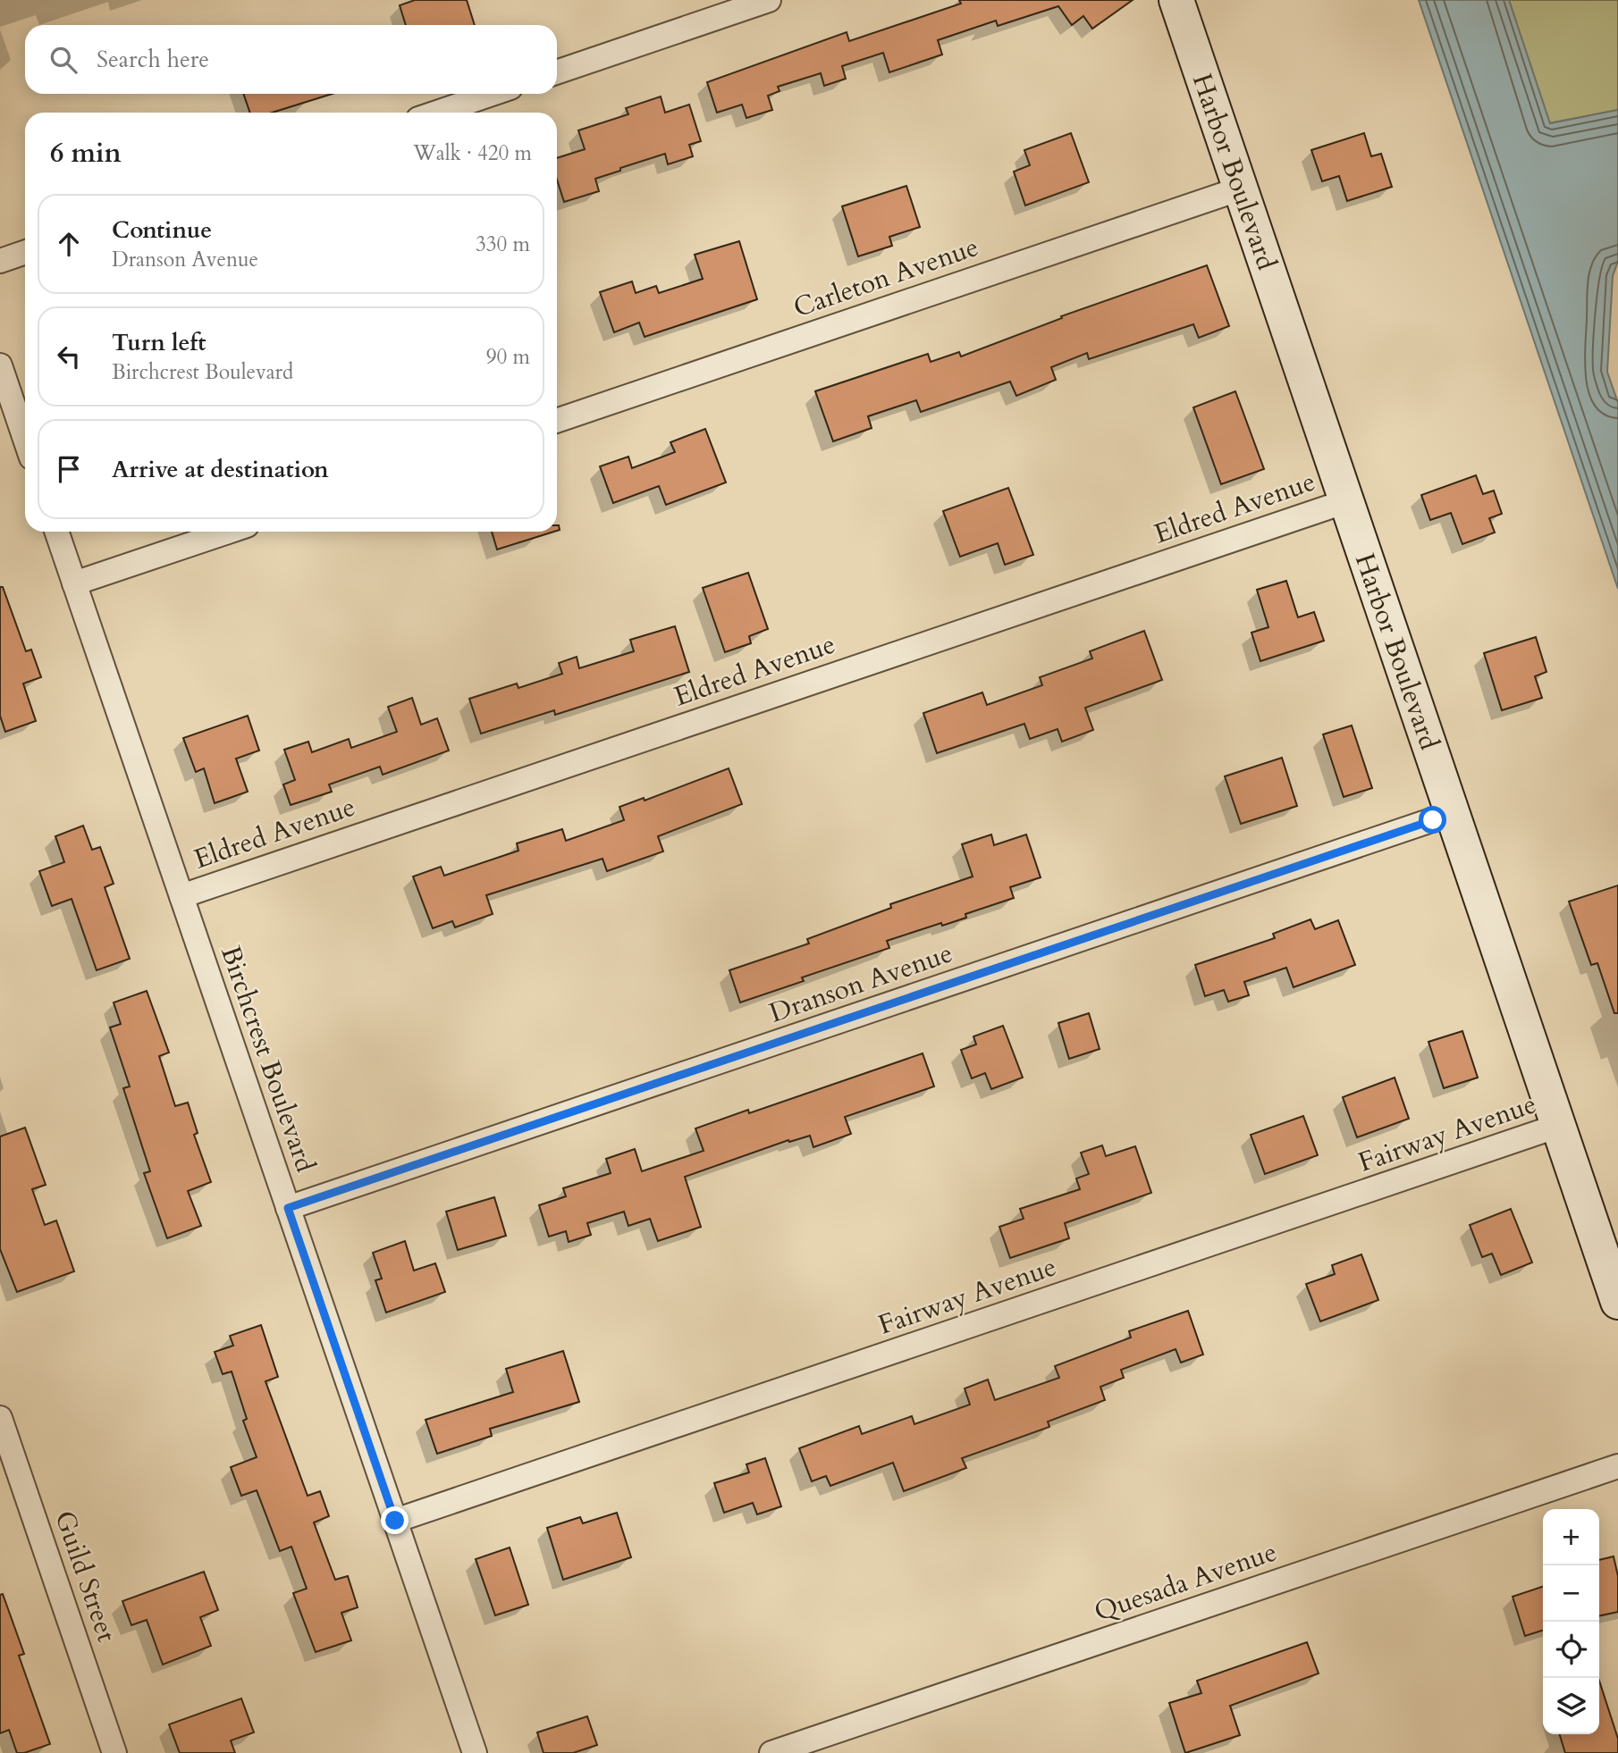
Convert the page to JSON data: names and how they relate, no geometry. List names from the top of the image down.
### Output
{
  "streets": {
    "street": [
      "Harbor Boulevard",
      "Carleton Avenue",
      "Eldred Avenue",
      "Dranson Avenue",
      "Birchcrest Boulevard",
      "Fairway Avenue",
      "Guild Street",
      "Quesada Avenue"
    ]
  },
  "crossings": [
    ["Harbor Boulevard", "Carleton Avenue"],
    ["Harbor Boulevard", "Eldred Avenue"],
    ["Harbor Boulevard", "Dranson Avenue"],
    ["Harbor Boulevard", "Fairway Avenue"],
    ["Eldred Avenue", "Birchcrest Boulevard"],
    ["Dranson Avenue", "Birchcrest Boulevard"],
    ["Birchcrest Boulevard", "Fairway Avenue"]
  ],
  "page": {
    "search": "Search here",
    "heading": ["6 min", "Walk · 420 m"],
    "list": [
      ["Continue", "Dranson Avenue", "330 m"],
      ["Turn left", "Birchcrest Boulevard", "90 m"],
      "Arrive at destination"
    ],
    "map_buttons": ["+", "−"]
  }
}
